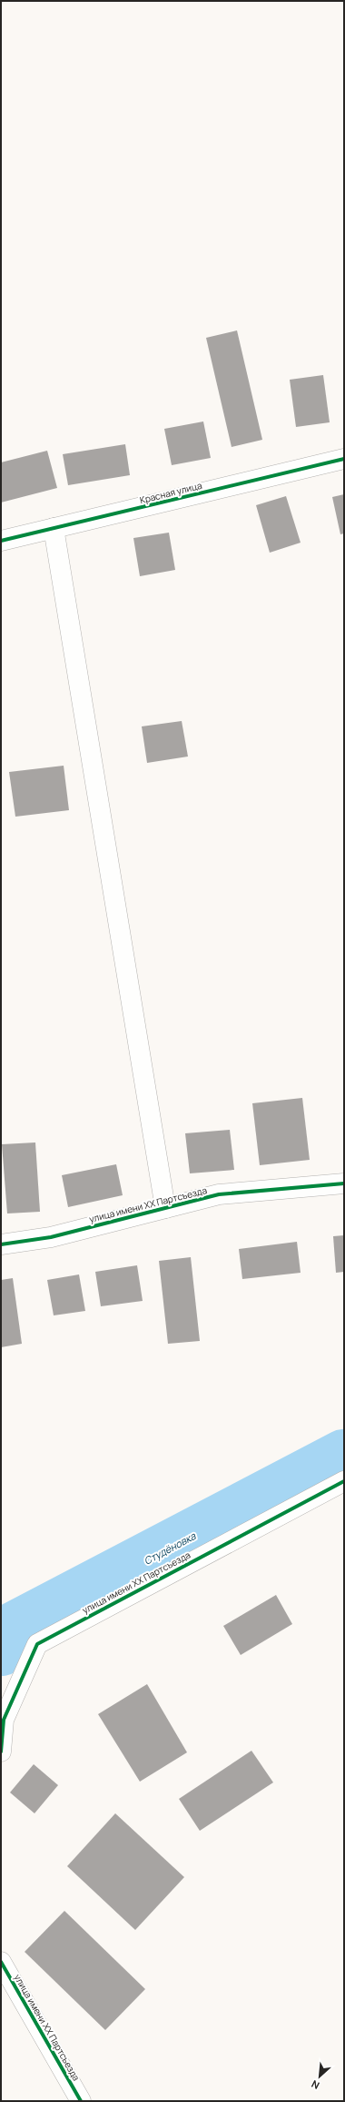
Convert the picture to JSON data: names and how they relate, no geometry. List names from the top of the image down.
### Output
{
  "streets": {
    "street": ["Красная улица", "улица имени ХХ Партсъезда"]
  },
  "water": ["Студёновка"],
  "north": "bottom left"
}
